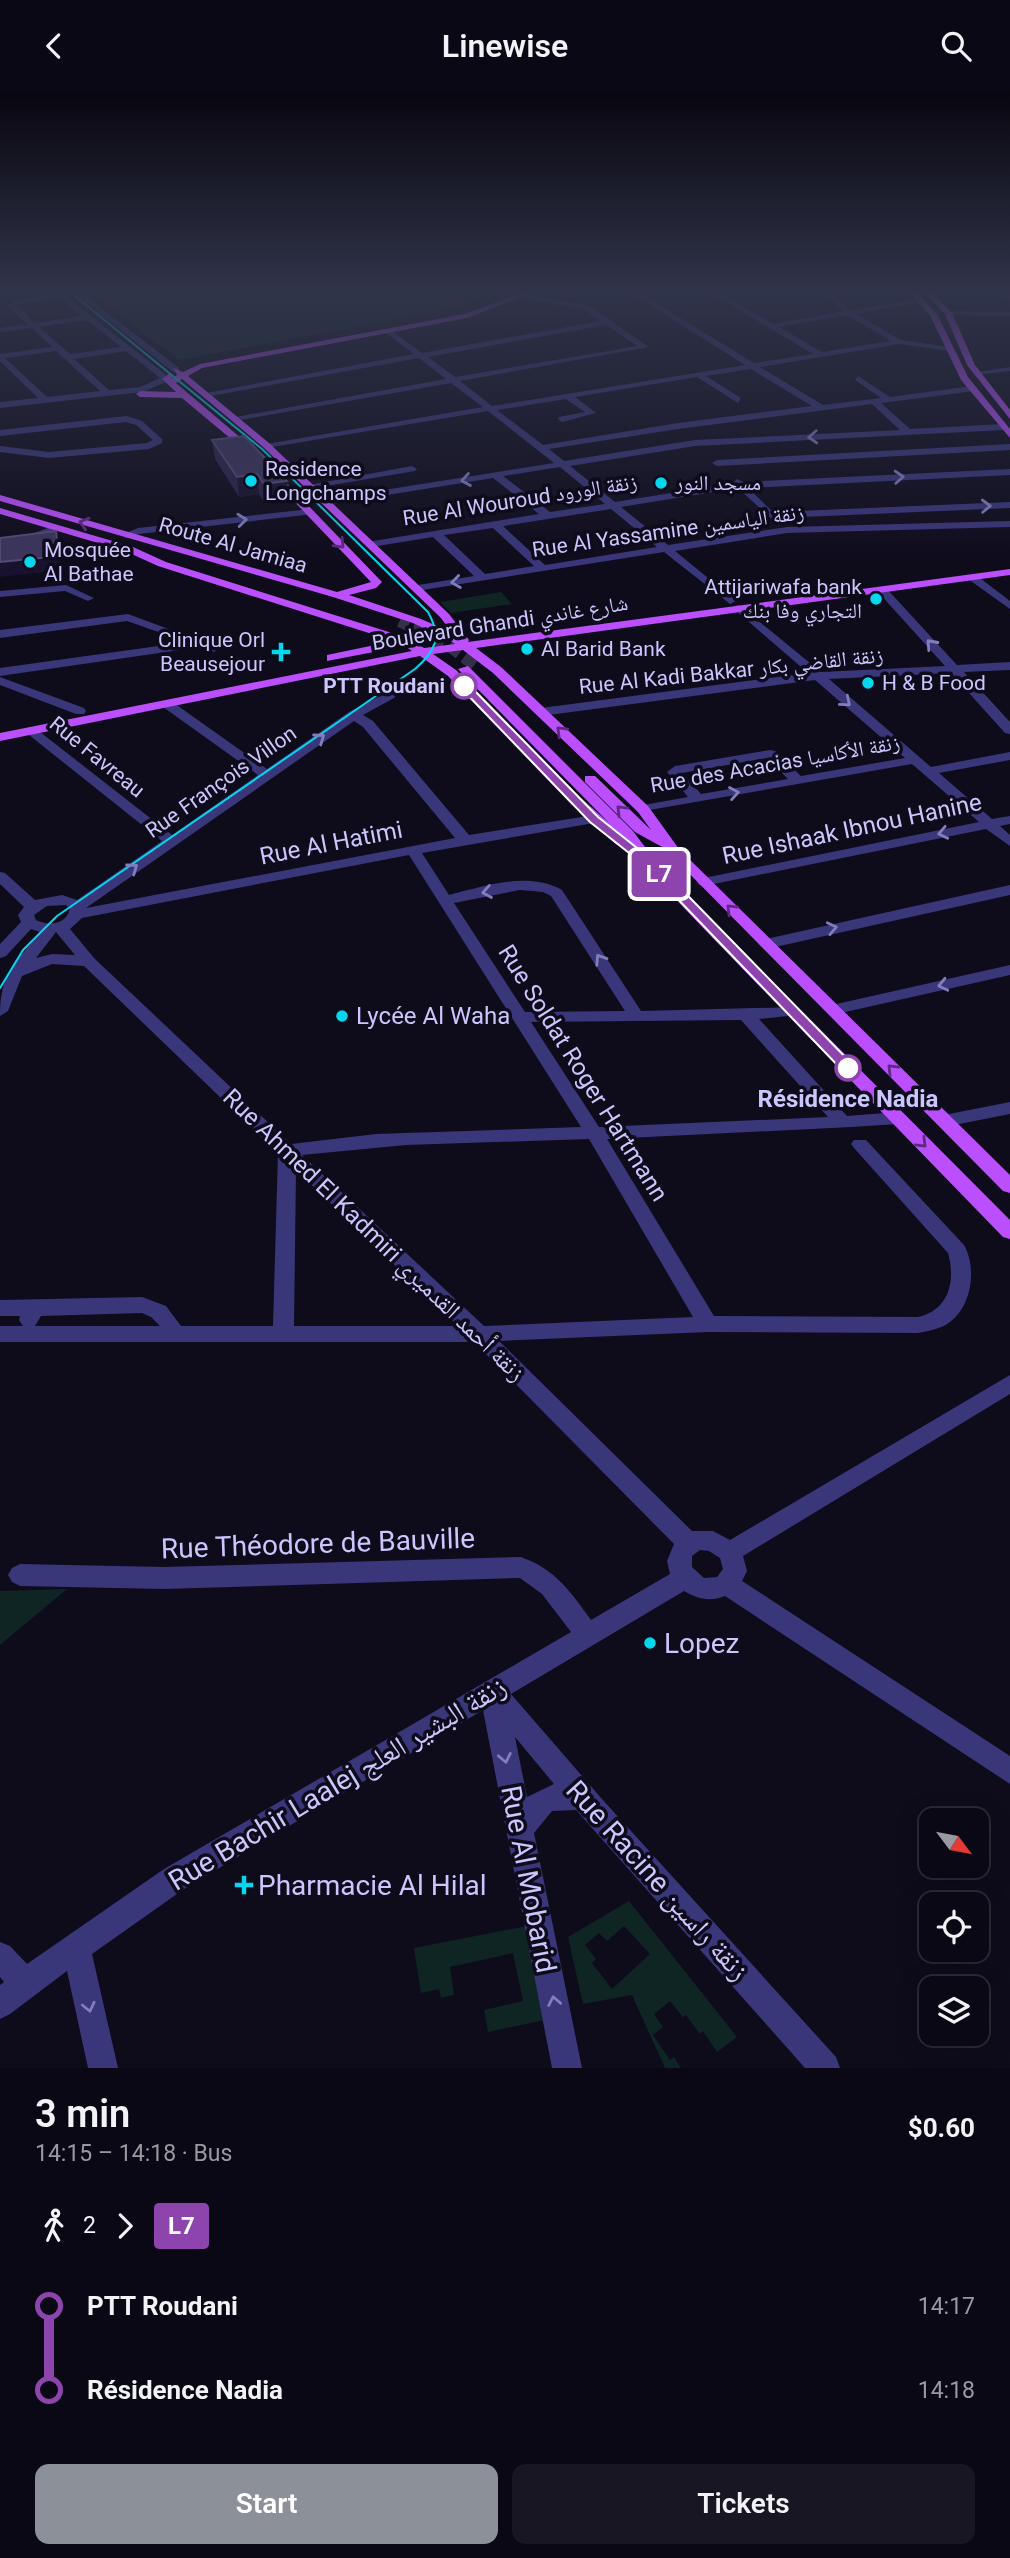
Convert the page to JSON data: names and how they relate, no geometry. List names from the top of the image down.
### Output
{
  "streets": {
    "main road": ["Route Al Jamiaa", "Boulevard Ghandi شارع غاندي"],
    "street": [
      "Rue Al Wouroud زنقة الورود",
      "Rue Al Yassamine زنقة الياسمين",
      "Rue Al Kadi Bakkar زنقة القاضي بكار",
      "Rue Favreau",
      "Rue des Acacias زنقة الأكاسيا",
      "Rue François Villon",
      "Rue Ishaak Ibnou Hanine",
      "Rue Al Hatimi",
      "Rue Soldat Roger Hartmann",
      "Rue Ahmed El Kadmiri زنقة أحمد القدميري",
      "Rue Théodore de Bauville",
      "Rue Bachir Laalej زنقة البشير العلج",
      "Rue Al Mobarid",
      "Rue Racine زنقة راسين"
    ]
  },
  "crossings": [
    ["Route Al Jamiaa", "Boulevard Ghandi شارع غاندي"],
    ["Boulevard Ghandi شارع غاندي", "Rue Favreau"],
    ["Rue Favreau", "Rue François Villon"],
    ["Rue François Villon", "Rue Al Hatimi"],
    ["Rue François Villon", "Rue Ahmed El Kadmiri زنقة أحمد القدميري"],
    ["Rue Al Hatimi", "Rue Soldat Roger Hartmann"],
    ["Rue Ahmed El Kadmiri زنقة أحمد القدميري", "Rue Bachir Laalej زنقة البشير العلج"],
    ["Rue Théodore de Bauville", "Rue Bachir Laalej زنقة البشير العلج"],
    ["Rue Bachir Laalej زنقة البشير العلج", "Rue Al Mobarid"],
    ["Rue Bachir Laalej زنقة البشير العلج", "Rue Racine زنقة راسين"],
    ["Rue Al Mobarid", "Rue Racine زنقة راسين"]
  ],
  "one_way": ["Rue François Villon"],
  "places": {
    "other": [
      "Residence Longchamps",
      "مسجد النور",
      "Mosquée Al Bathae",
      "Attijariwafa bank التجاري وفا بنك",
      "Al Barid Bank",
      "H & B Food",
      "PTT Roudani",
      "Lycée Al Waha",
      "Résidence Nadia",
      "Lopez"
    ],
    "health": ["Clinique Orl Beausejour", "Pharmacie Al Hilal"]
  },
  "lines": ["bus line L7"],
  "north": "bottom right",
  "page": {
    "header": "Linewise",
    "on_map": "L7",
    "heading": ["3 min", "14:15 – 14:18 · Bus", "$0.60"],
    "legs": ["2", "L7"],
    "list": [
      {
        "name": "PTT Roudani",
        "value": "14:17"
      },
      {
        "name": "Résidence Nadia",
        "value": "14:18"
      }
    ],
    "buttons": ["Start", "Tickets"]
  }
}
